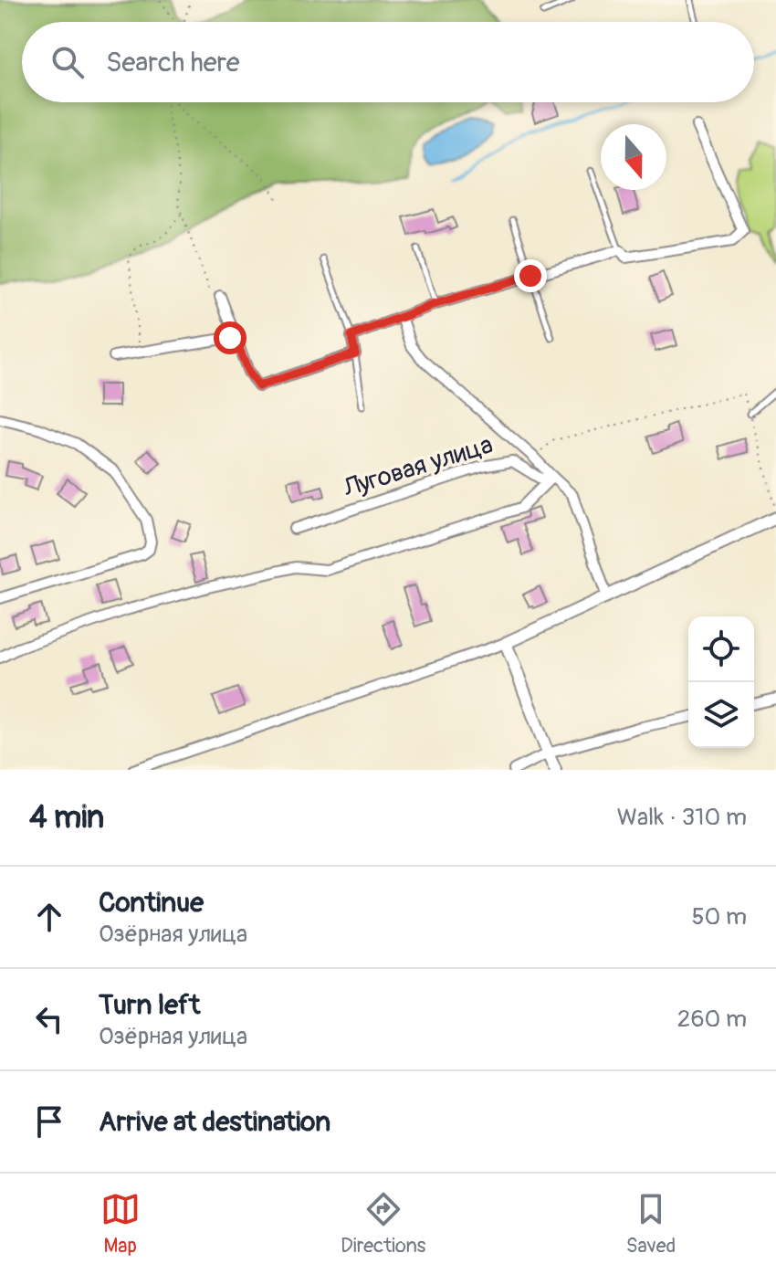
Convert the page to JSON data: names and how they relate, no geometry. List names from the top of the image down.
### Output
{
  "streets": {
    "street": ["Луговая улица"]
  },
  "north": "bottom",
  "page": {
    "search": "Search here",
    "heading": ["4 min", "Walk · 310 m"],
    "list": [
      ["Continue", "Озёрная улица", "50 m"],
      ["Turn left", "Озёрная улица", "260 m"],
      "Arrive at destination"
    ],
    "nav": ["Map", "Directions", "Saved"]
  }
}
